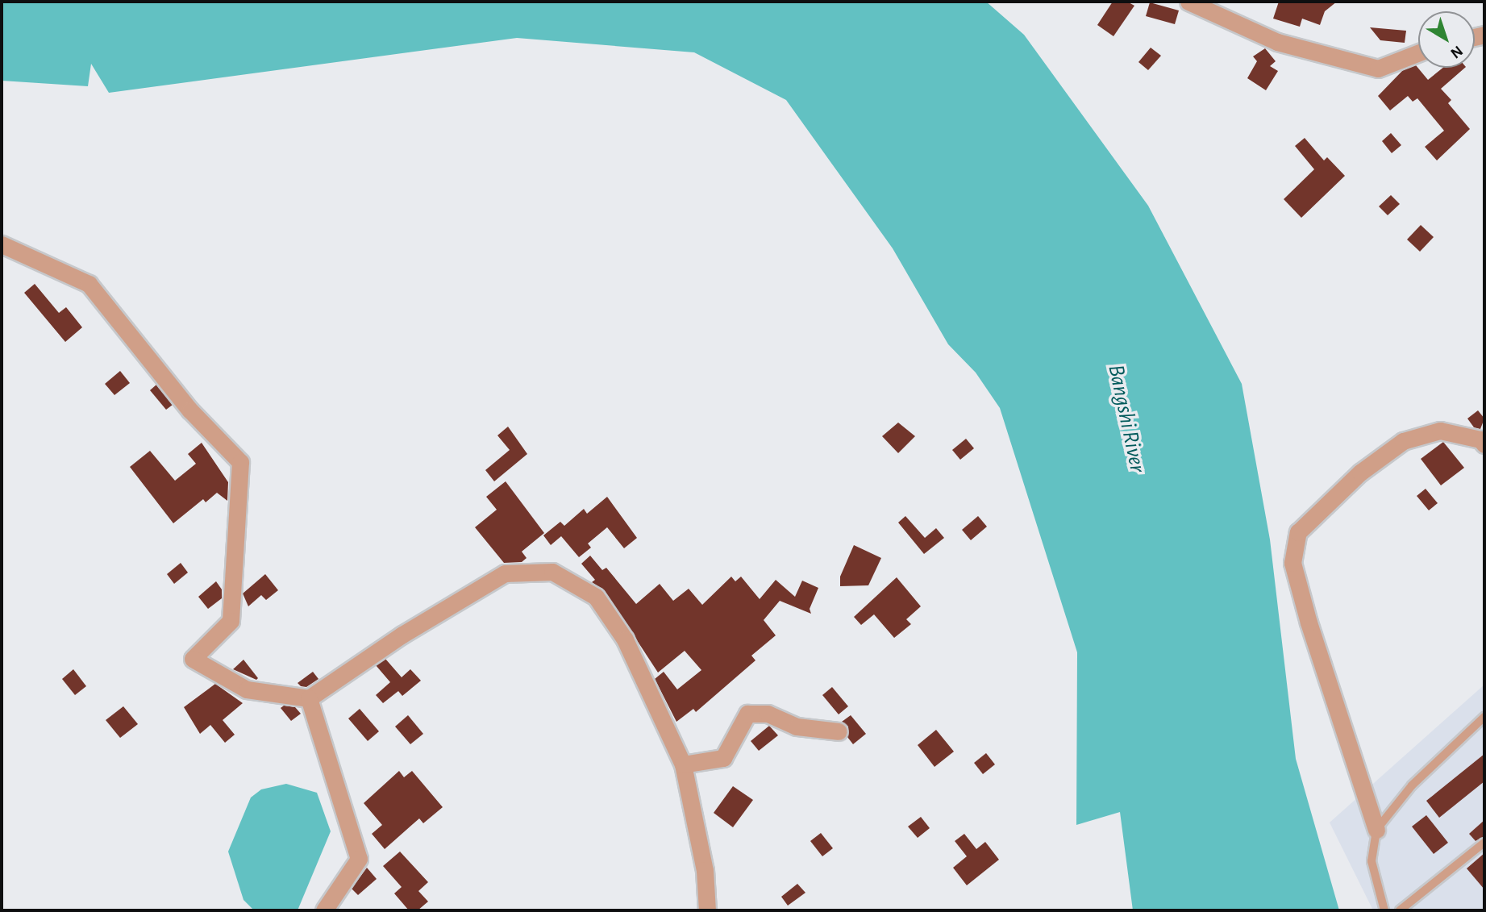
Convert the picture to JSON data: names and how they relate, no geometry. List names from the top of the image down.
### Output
{
  "water": ["Bangshi River"],
  "north": "bottom right"
}
